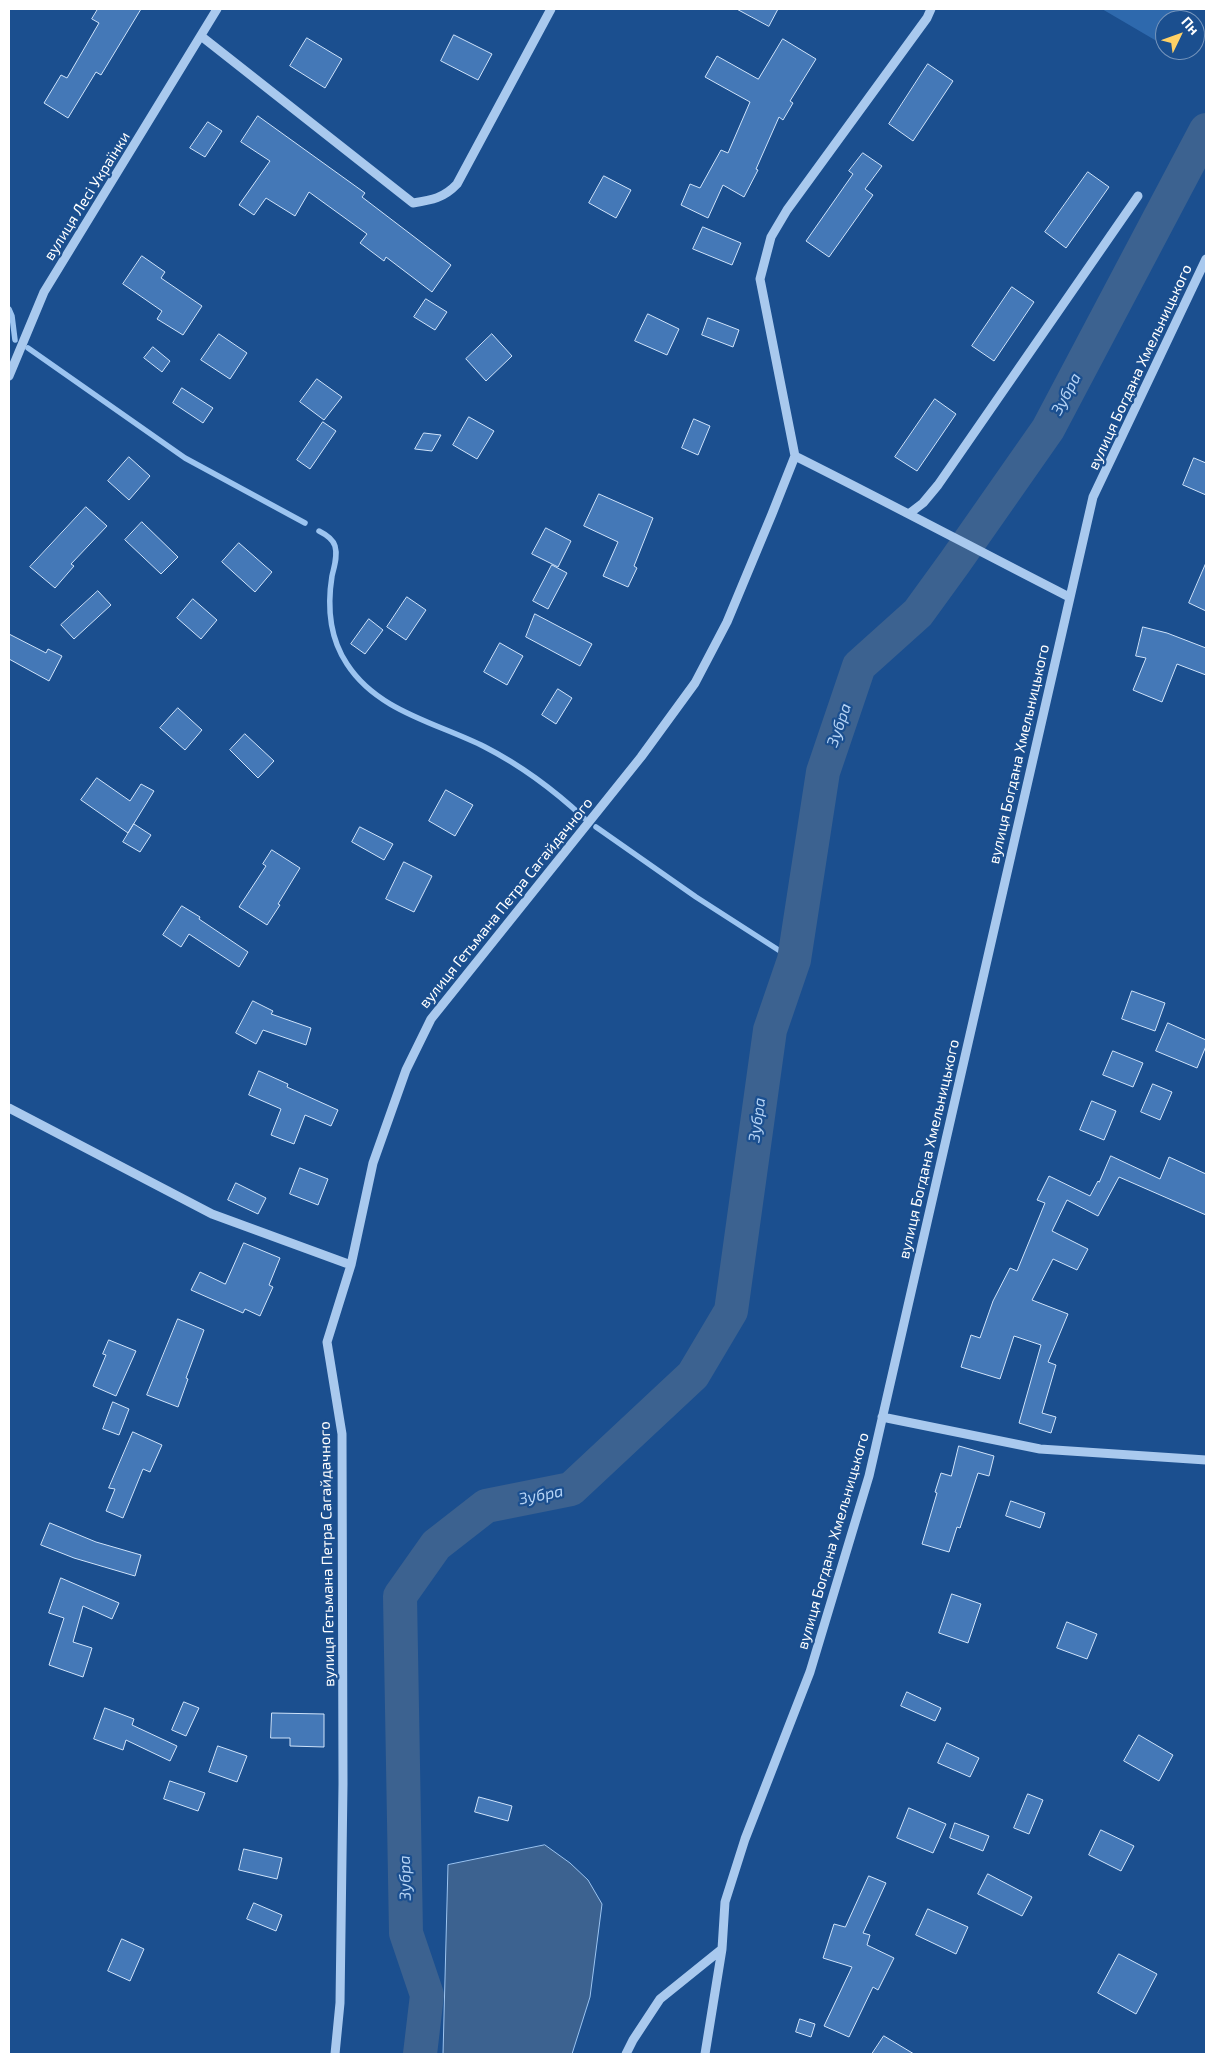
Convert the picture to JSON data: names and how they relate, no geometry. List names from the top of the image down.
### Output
{
  "streets": {
    "street": ["вулиця Лесі Українки", "вулиця Богдана Хмельницького", "вулиця Гетьмана Петра Сагайдачного"]
  },
  "water": ["Зубра"],
  "north": "top right"
}
